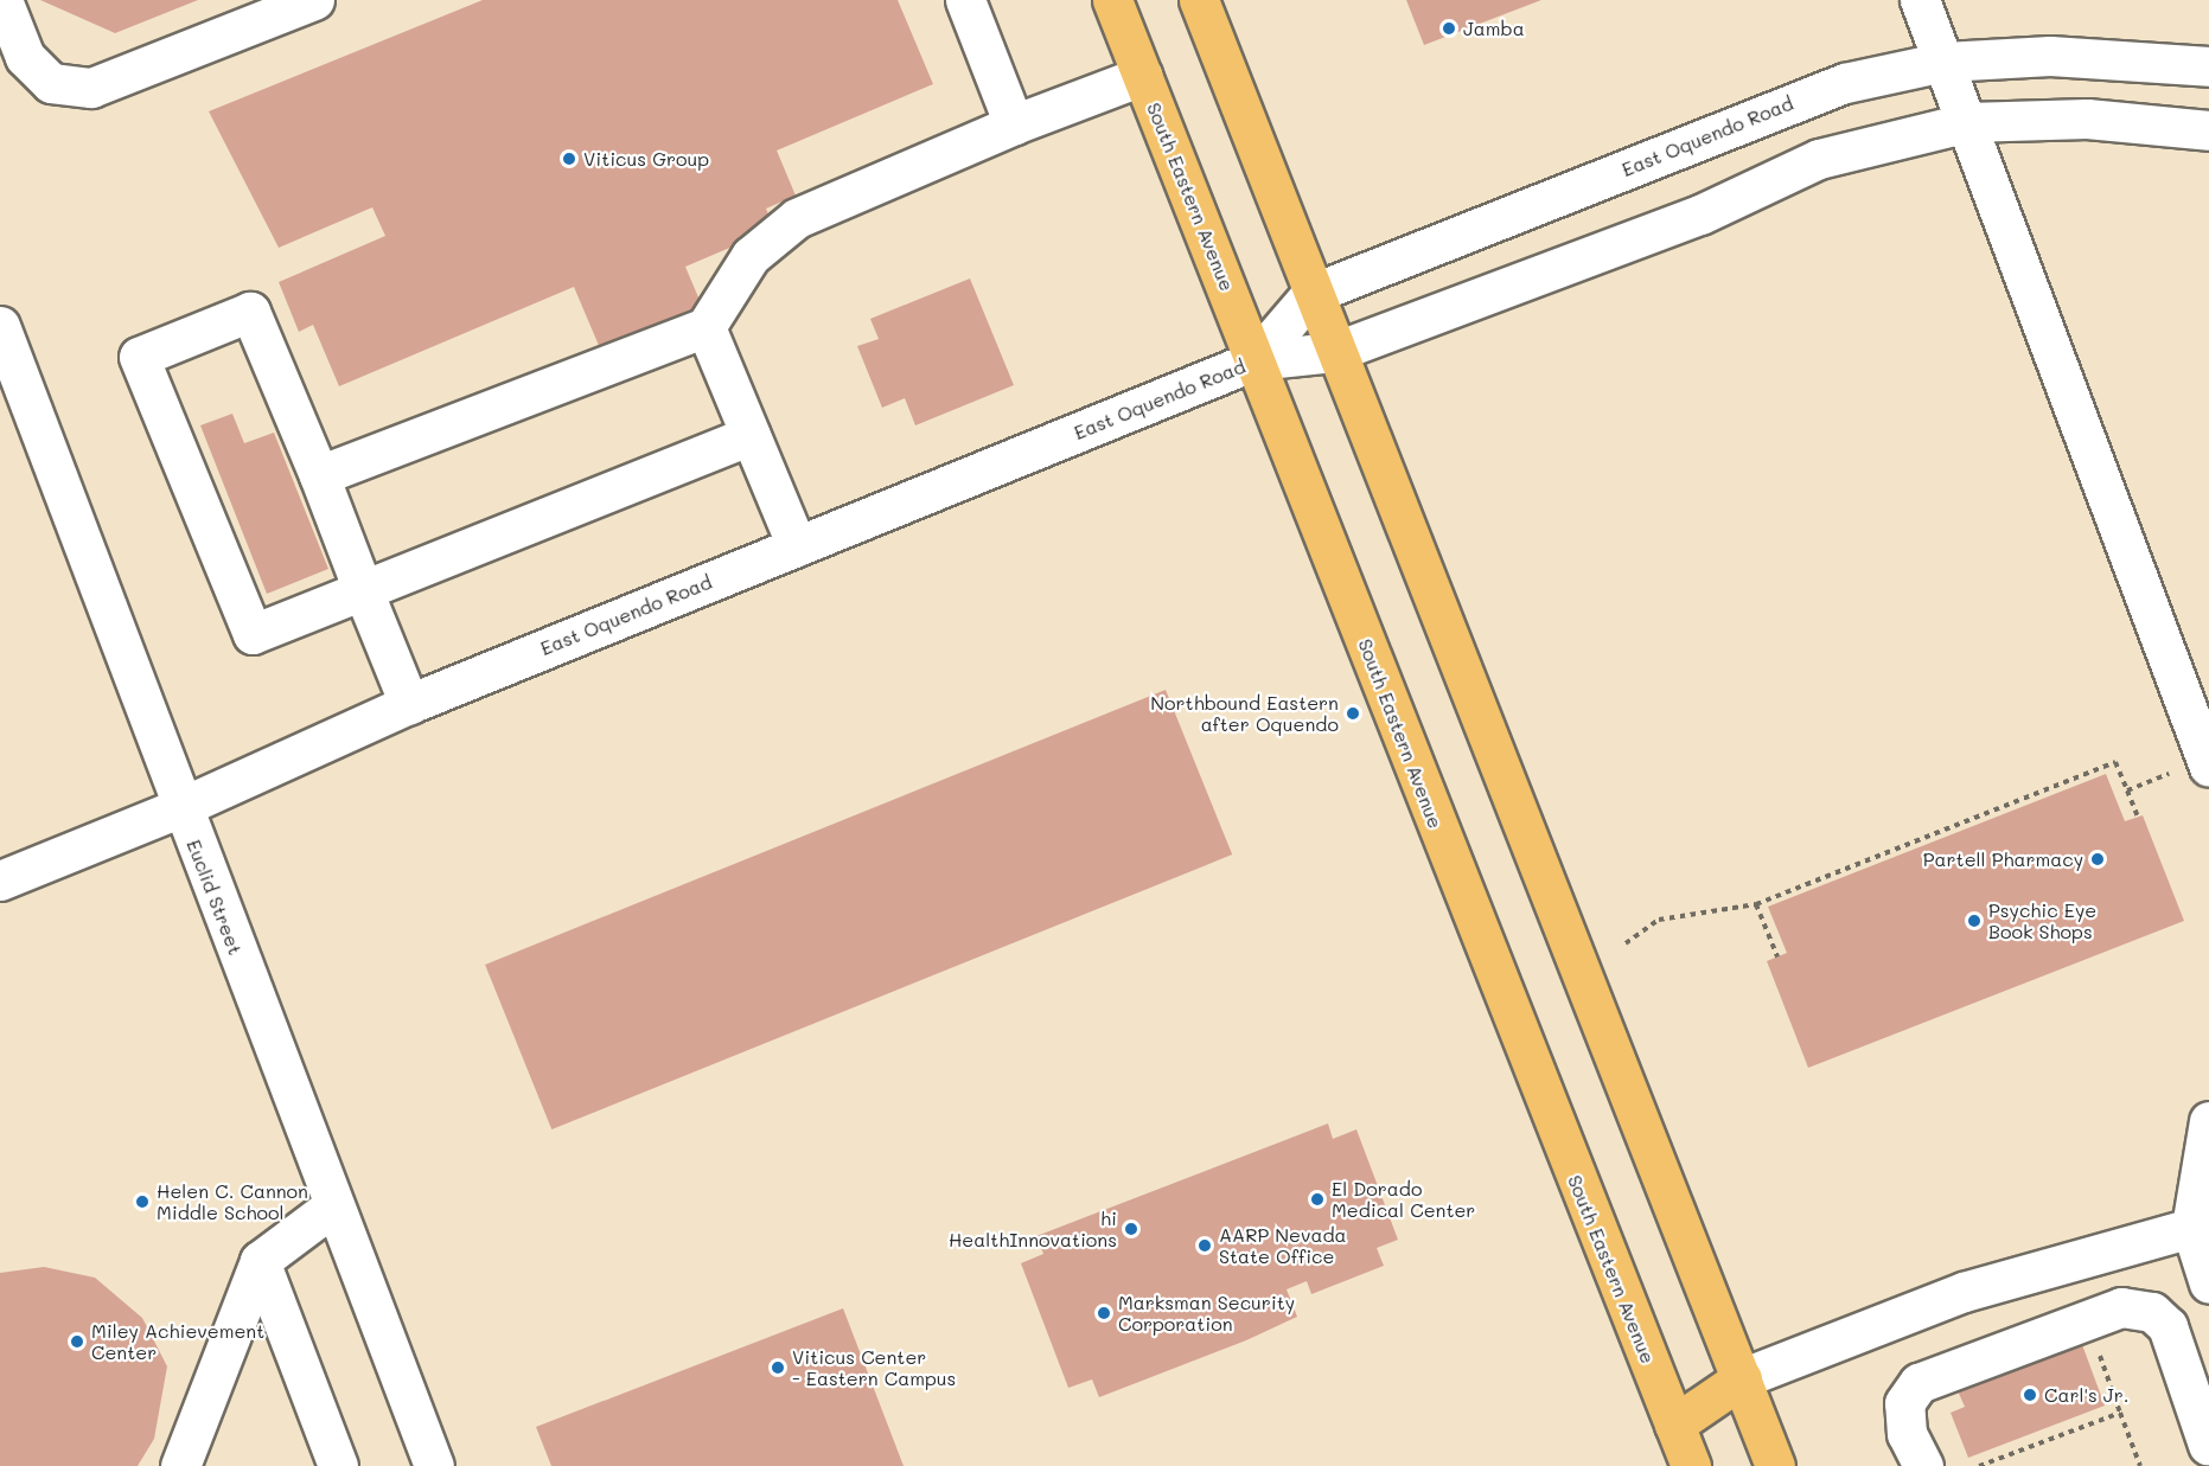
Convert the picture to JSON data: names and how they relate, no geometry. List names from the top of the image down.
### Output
{
  "streets": {
    "main road": ["South Eastern Avenue"],
    "street": ["East Oquendo Road", "Euclid Street"]
  },
  "crossings": [
    ["East Oquendo Road", "South Eastern Avenue"],
    ["East Oquendo Road", "Euclid Street"]
  ],
  "places": [
    "Jamba",
    "Viticus Group",
    "Northbound Eastern after Oquendo",
    "Partell Pharmacy",
    "Psychic Eye Book Shops",
    "El Dorado Medical Center",
    "Helen C. Cannon Middle School",
    "hi HealthInnovations",
    "AARP Nevada State Office",
    "Marksman Security Corporation",
    "Miley Achievement Center",
    "Viticus Center - Eastern Campus",
    "Carl's Jr."
  ]
}
